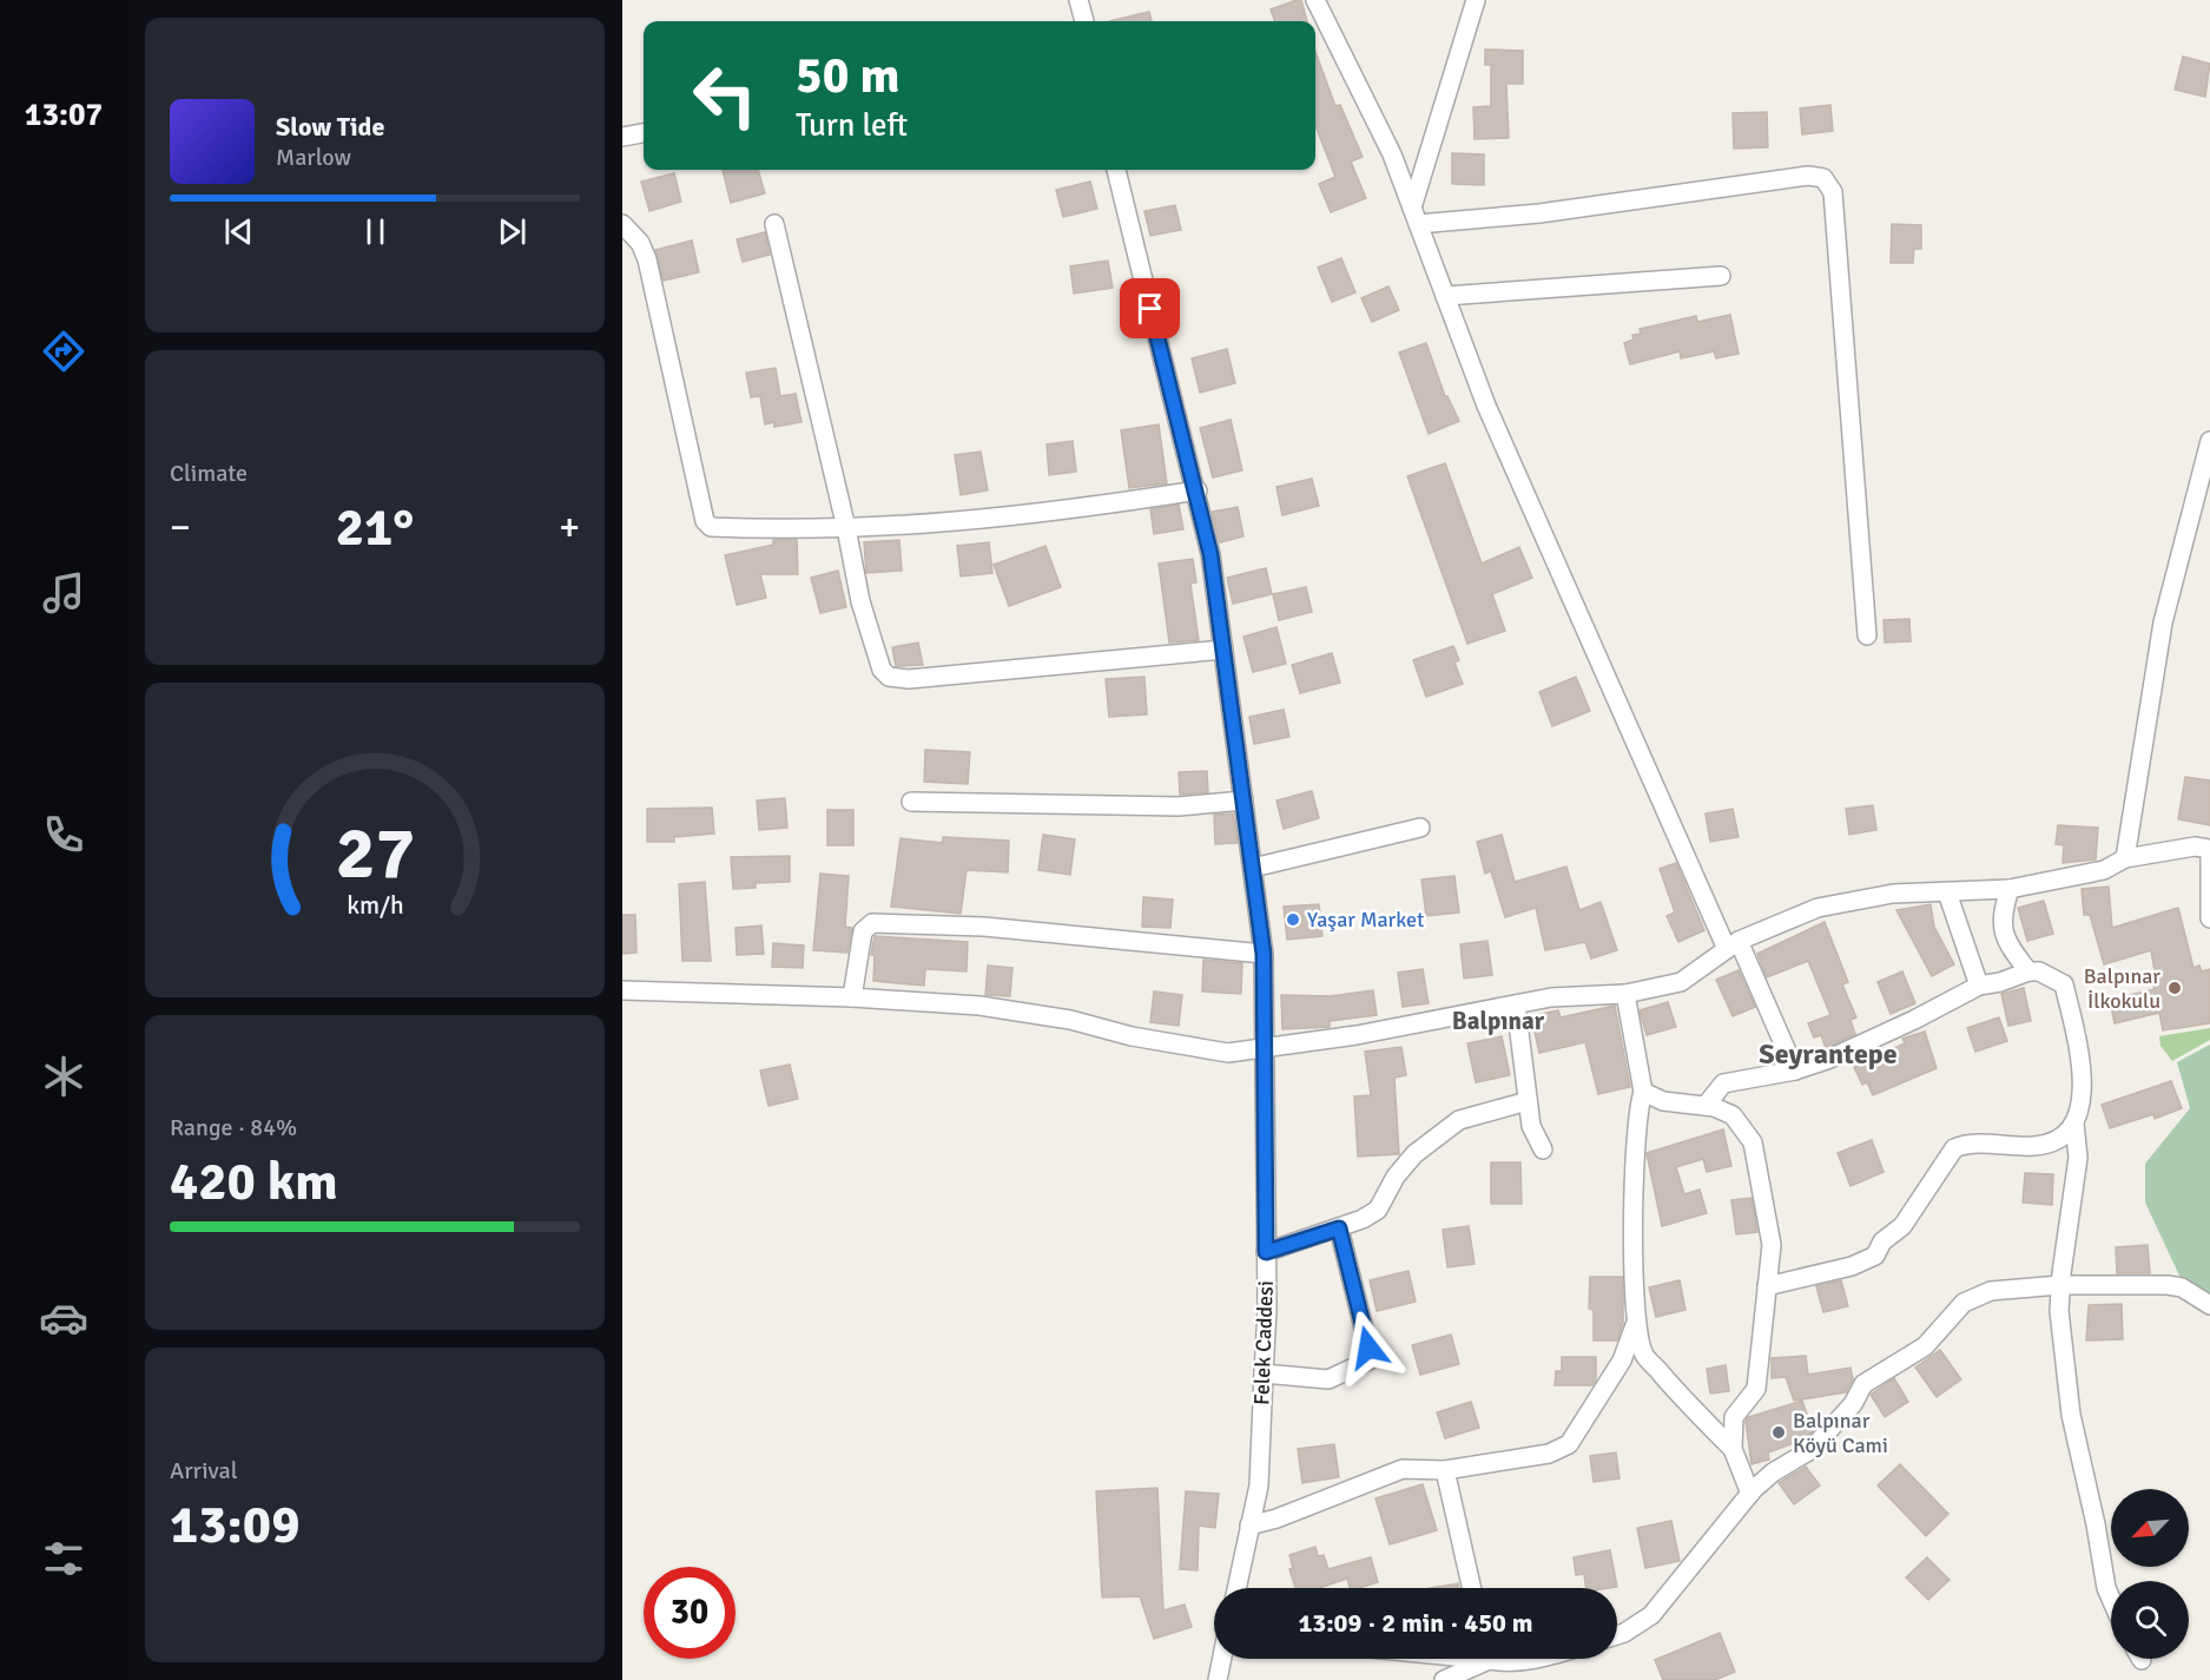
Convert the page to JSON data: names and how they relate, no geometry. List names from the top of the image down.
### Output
{
  "streets": {
    "street": ["Felek Caddesi"]
  },
  "districts": ["Balpınar", "Seyrantepe"],
  "places": ["Yaşar Market", "Balpınar İlkokulu", "Balpınar Köyü Cami"],
  "north": "bottom left",
  "page": {
    "tabs": "13:07",
    "turn": ["50 m", "Turn left"],
    "song": ["Slow Tide", "Marlow"],
    "tile": [
      "Climate",
      ["Range · 84%", "420 km"],
      ["Arrival", "13:09"]
    ],
    "heat": ["−", "21°", "+"],
    "limit": "30",
    "trip": "13:09 · 2 min · 450 m",
    "gauge": ["27", "km/h"]
  }
}
